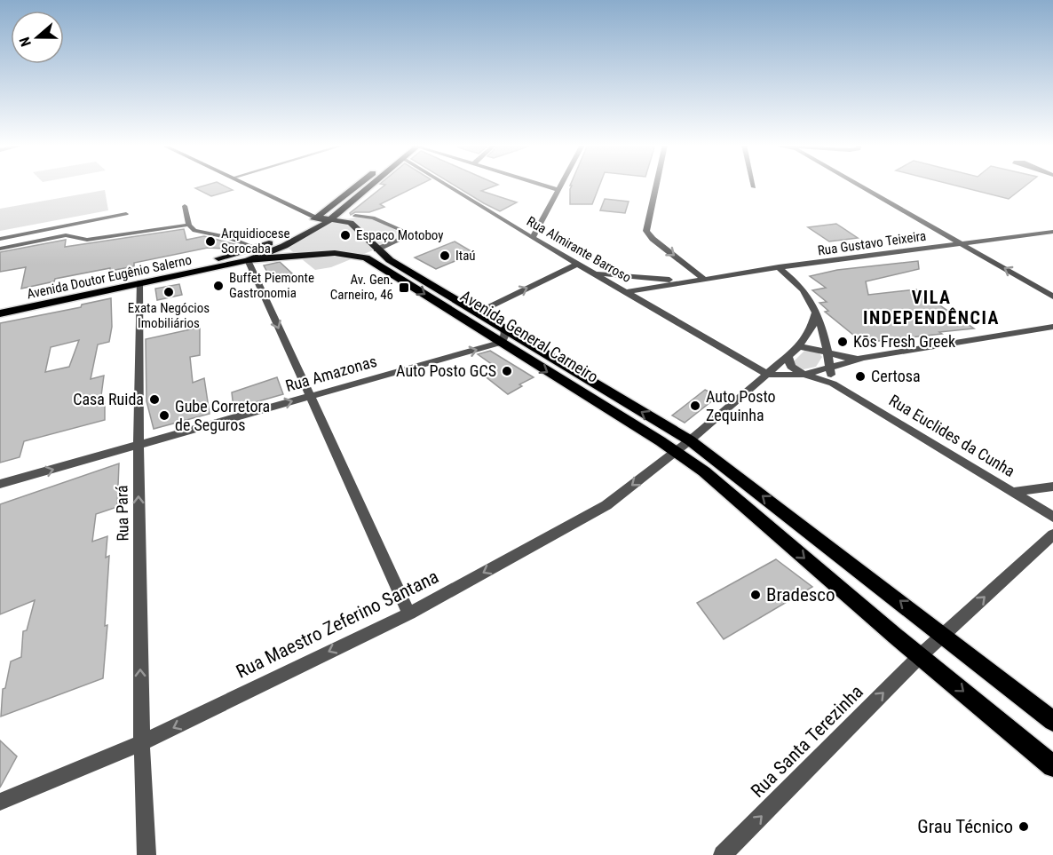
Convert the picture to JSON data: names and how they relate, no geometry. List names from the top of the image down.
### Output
{
  "streets": {
    "main road": ["Avenida Doutor Eugênio Salerno", "Avenida General Carneiro"],
    "street": [
      "Rua Gustavo Teixeira",
      "Rua Almirante Barroso",
      "Rua Amazonas",
      "Rua Euclides da Cunha",
      "Rua Pará",
      "Rua Maestro Zeferino Santana",
      "Rua Santa Terezinha"
    ]
  },
  "crossings": [
    ["Rua Gustavo Teixeira", "Rua Almirante Barroso"],
    ["Rua Almirante Barroso", "Rua Euclides da Cunha"],
    ["Avenida Doutor Eugênio Salerno", "Rua Pará"],
    ["Avenida General Carneiro", "Rua Amazonas"],
    ["Avenida General Carneiro", "Rua Maestro Zeferino Santana"],
    ["Avenida General Carneiro", "Rua Santa Terezinha"],
    ["Rua Amazonas", "Rua Pará"],
    ["Rua Pará", "Rua Maestro Zeferino Santana"]
  ],
  "one_way": [
    "Rua Amazonas",
    "Rua Pará",
    "Rua Maestro Zeferino Santana",
    "Rua Santa Terezinha"
  ],
  "districts": ["VILA INDEPENDÊNCIA"],
  "places": {
    "other": [
      "Espaço Motoboy",
      "Arquidiocese Sorocaba",
      "Itaú",
      "Buffet Piemonte Gastronomia",
      "Exata Negócios Imobiliários",
      "Kōs Fresh Greek",
      "Auto Posto GCS",
      "Certosa",
      "Casa Ruida",
      "Auto Posto Zequinha",
      "Gube Corretora de Seguros",
      "Bradesco",
      "Grau Técnico"
    ],
    "transit": ["Av. Gen. Carneiro, 46"]
  },
  "north": "left"
}
